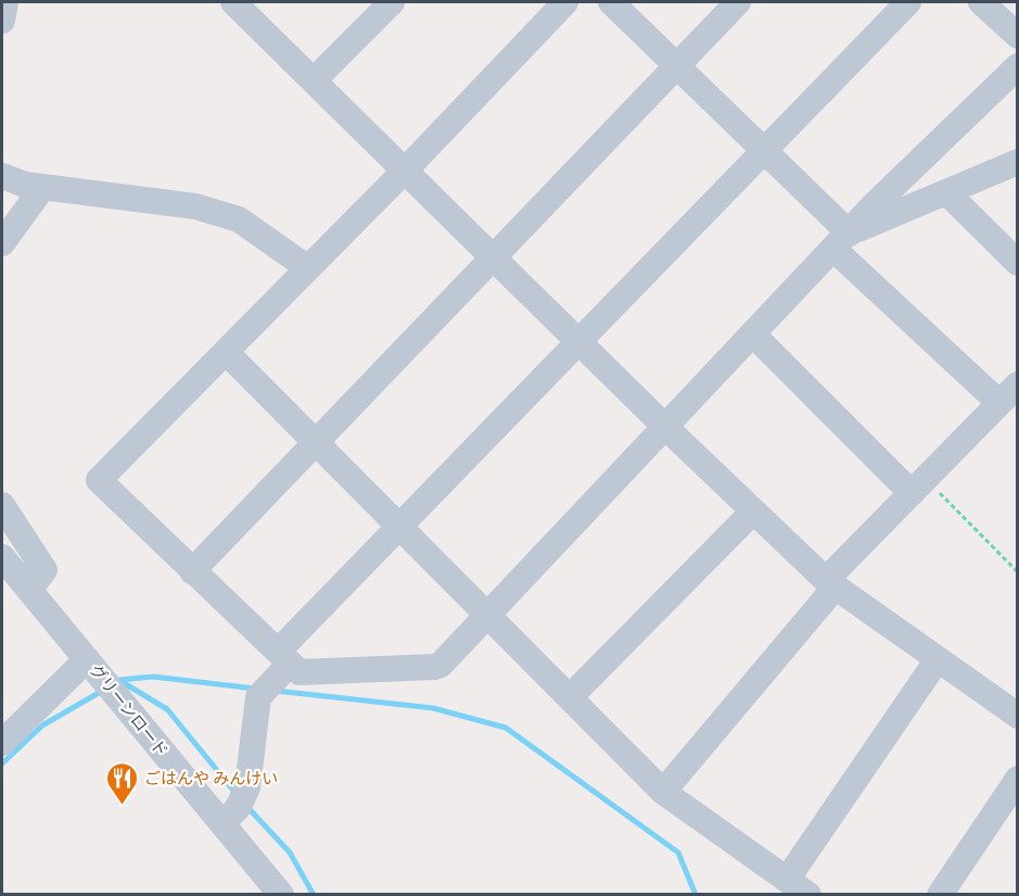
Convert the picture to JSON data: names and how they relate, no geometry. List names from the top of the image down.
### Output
{
  "streets": {
    "street": ["グリーンロード"]
  },
  "places": {
    "restaurant": ["ごはんや みんけい"]
  }
}
